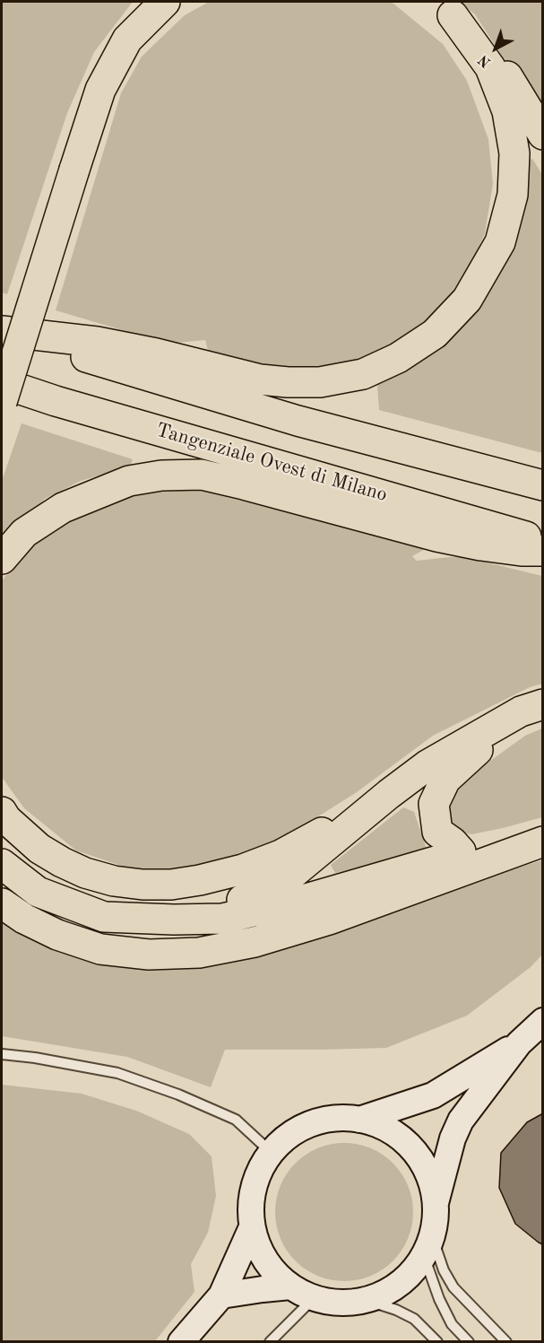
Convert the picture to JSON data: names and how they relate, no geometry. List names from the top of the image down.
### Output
{
  "streets": {
    "highway": ["Tangenziale Ovest di Milano"]
  },
  "north": "bottom left"
}
